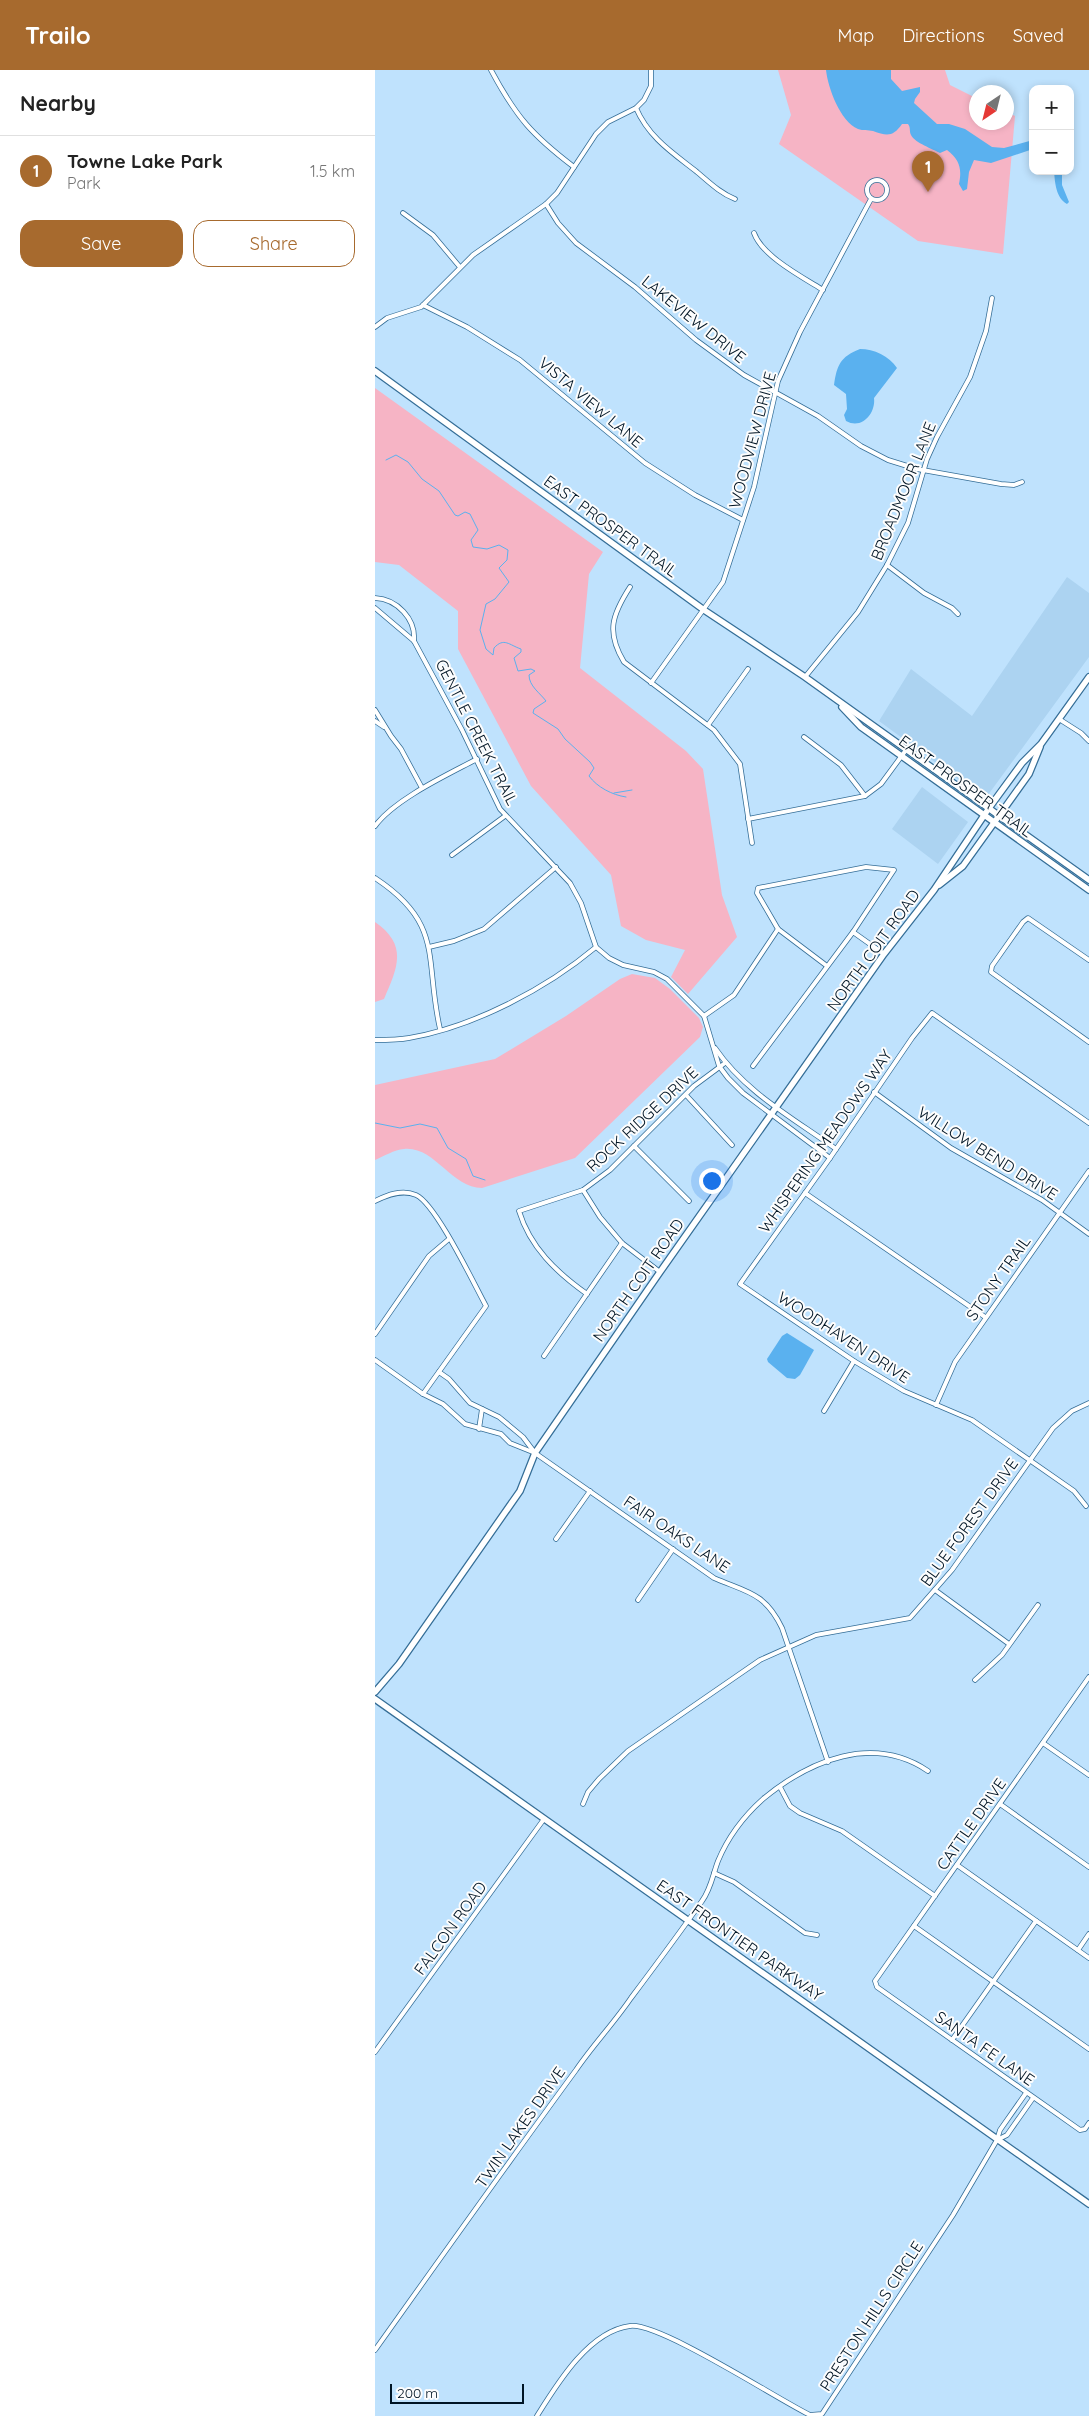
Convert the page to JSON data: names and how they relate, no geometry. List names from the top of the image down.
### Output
{
  "streets": {
    "street": [
      "LAKEVIEW DRIVE",
      "VISTA VIEW LANE",
      "WOODVIEW DRIVE",
      "BROADMOOR LANE",
      "EAST PROSPER TRAIL",
      "GENTLE CREEK TRAIL",
      "NORTH COIT ROAD",
      "ROCK RIDGE DRIVE",
      "WHISPERING MEADOWS WAY",
      "WILLOW BEND DRIVE",
      "STONY TRAIL",
      "WOODHAVEN DRIVE",
      "BLUE FOREST DRIVE",
      "FAIR OAKS LANE",
      "CATTLE DRIVE",
      "FALCON ROAD",
      "EAST FRONTIER PARKWAY",
      "SANTA FE LANE",
      "TWIN LAKES DRIVE",
      "PRESTON HILLS CIRCLE"
    ]
  },
  "crossings": [
    ["LAKEVIEW DRIVE", "WOODVIEW DRIVE"],
    ["LAKEVIEW DRIVE", "BROADMOOR LANE"],
    ["VISTA VIEW LANE", "WOODVIEW DRIVE"],
    ["WOODVIEW DRIVE", "EAST PROSPER TRAIL"],
    ["BROADMOOR LANE", "EAST PROSPER TRAIL"],
    ["EAST PROSPER TRAIL", "NORTH COIT ROAD"],
    ["NORTH COIT ROAD", "FAIR OAKS LANE"],
    ["WHISPERING MEADOWS WAY", "WILLOW BEND DRIVE"],
    ["WHISPERING MEADOWS WAY", "WOODHAVEN DRIVE"],
    ["WILLOW BEND DRIVE", "STONY TRAIL"],
    ["STONY TRAIL", "WOODHAVEN DRIVE"],
    ["WOODHAVEN DRIVE", "BLUE FOREST DRIVE"],
    ["BLUE FOREST DRIVE", "FAIR OAKS LANE"],
    ["FAIR OAKS LANE", "TWIN LAKES DRIVE"],
    ["CATTLE DRIVE", "SANTA FE LANE"],
    ["FALCON ROAD", "EAST FRONTIER PARKWAY"],
    ["EAST FRONTIER PARKWAY", "TWIN LAKES DRIVE"],
    ["EAST FRONTIER PARKWAY", "PRESTON HILLS CIRCLE"]
  ],
  "scale_bar": "200 m",
  "north": "bottom left",
  "page": {
    "header": "Trailo",
    "nav": ["Map", "Directions", "Saved"],
    "heading": "Nearby",
    "map_buttons": ["+", "−"],
    "list": [
      {
        "mark": "1",
        "name": "Towne Lake Park",
        "note": "Park",
        "value": "1.5 km"
      }
    ],
    "pins": "1",
    "buttons": ["Save", "Share"],
    "scale": "200 m"
  }
}
